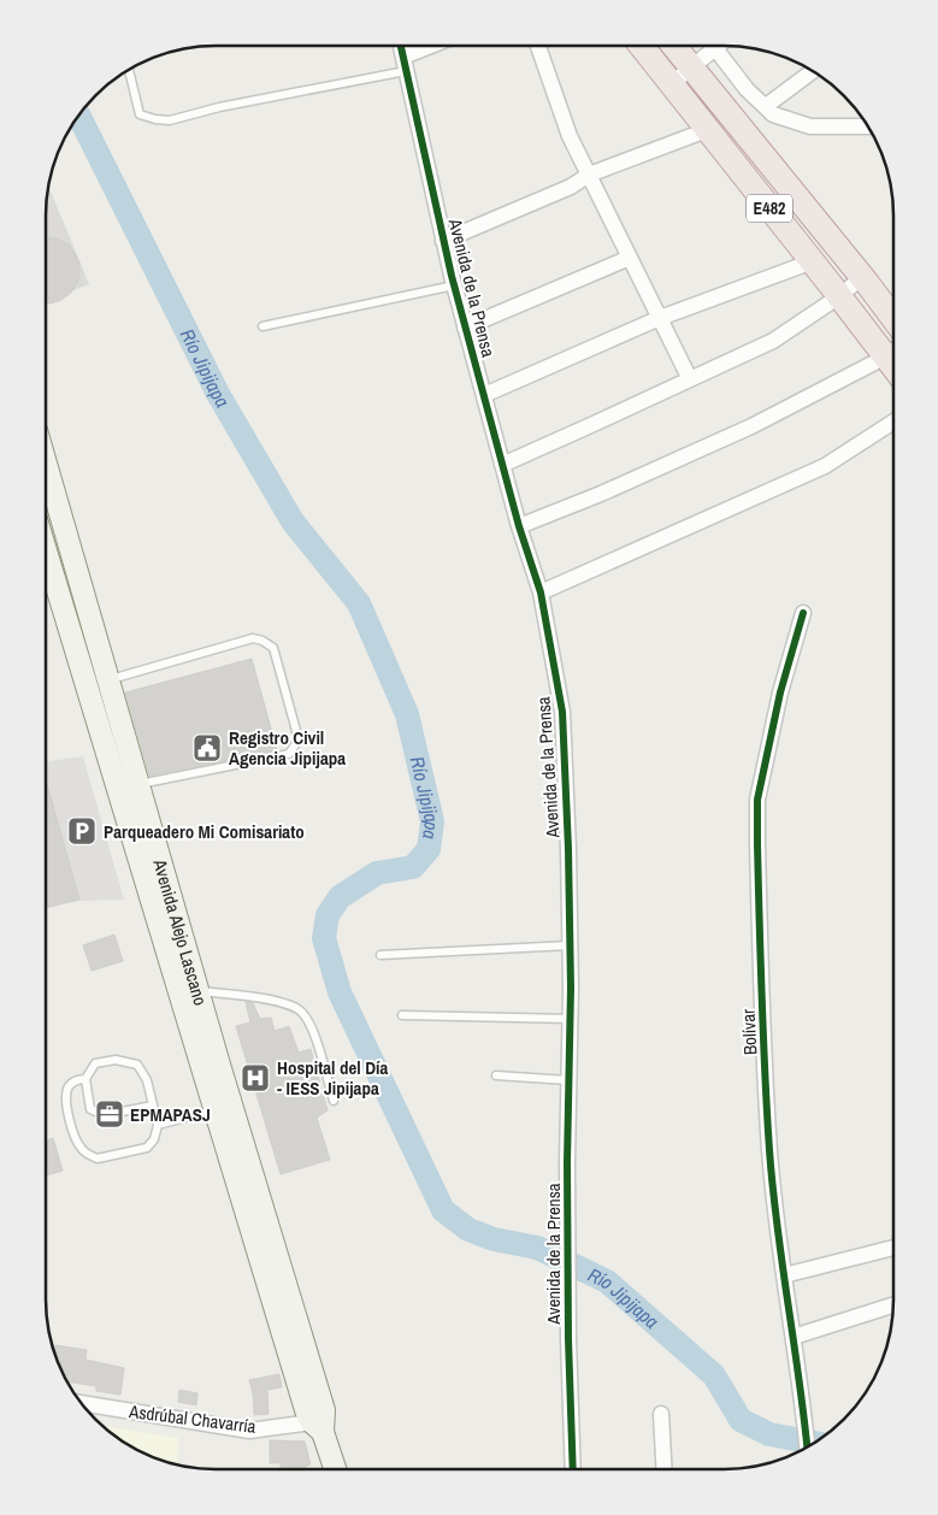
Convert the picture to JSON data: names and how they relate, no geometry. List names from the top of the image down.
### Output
{
  "streets": {
    "highway": ["E482"],
    "main road": ["Avenida Alejo Lascano"],
    "street": ["Avenida de la Prensa", "Bolívar", "Asdrúbal Chavarría"]
  },
  "crossings": [
    ["Avenida Alejo Lascano", "Asdrúbal Chavarría"]
  ],
  "water": ["Río Jipijapa"],
  "places": {
    "public building": ["Registro Civil Agencia Jipijapa"],
    "parking": ["Parqueadero Mi Comisariato"],
    "hospital": ["Hospital del Día - IESS Jipijapa"],
    "office": ["EPMAPASJ"]
  }
}
